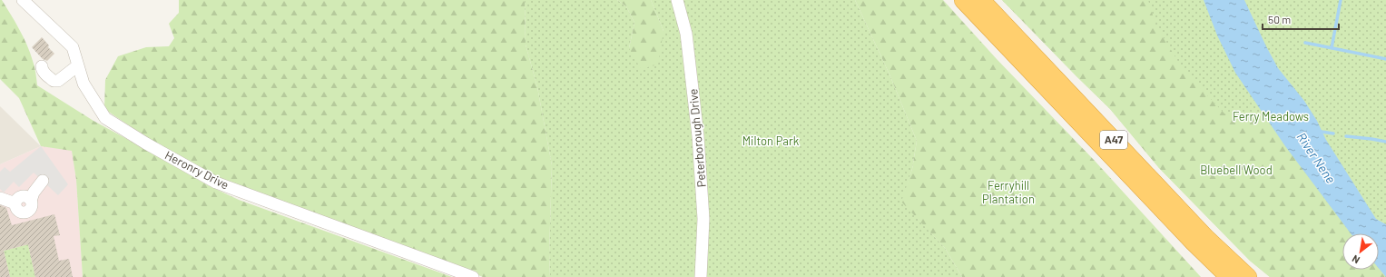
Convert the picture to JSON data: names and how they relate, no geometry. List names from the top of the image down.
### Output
{
  "streets": {
    "highway": ["A47"],
    "lane": ["Peterborough Drive", "Heronry Drive"]
  },
  "water": ["River Nene"],
  "parks": [
    "Ferry Meadows",
    "Milton Park",
    "Bluebell Wood",
    "Ferryhill Plantation"
  ],
  "scale_bar": "50 m",
  "north": "bottom left"
}
